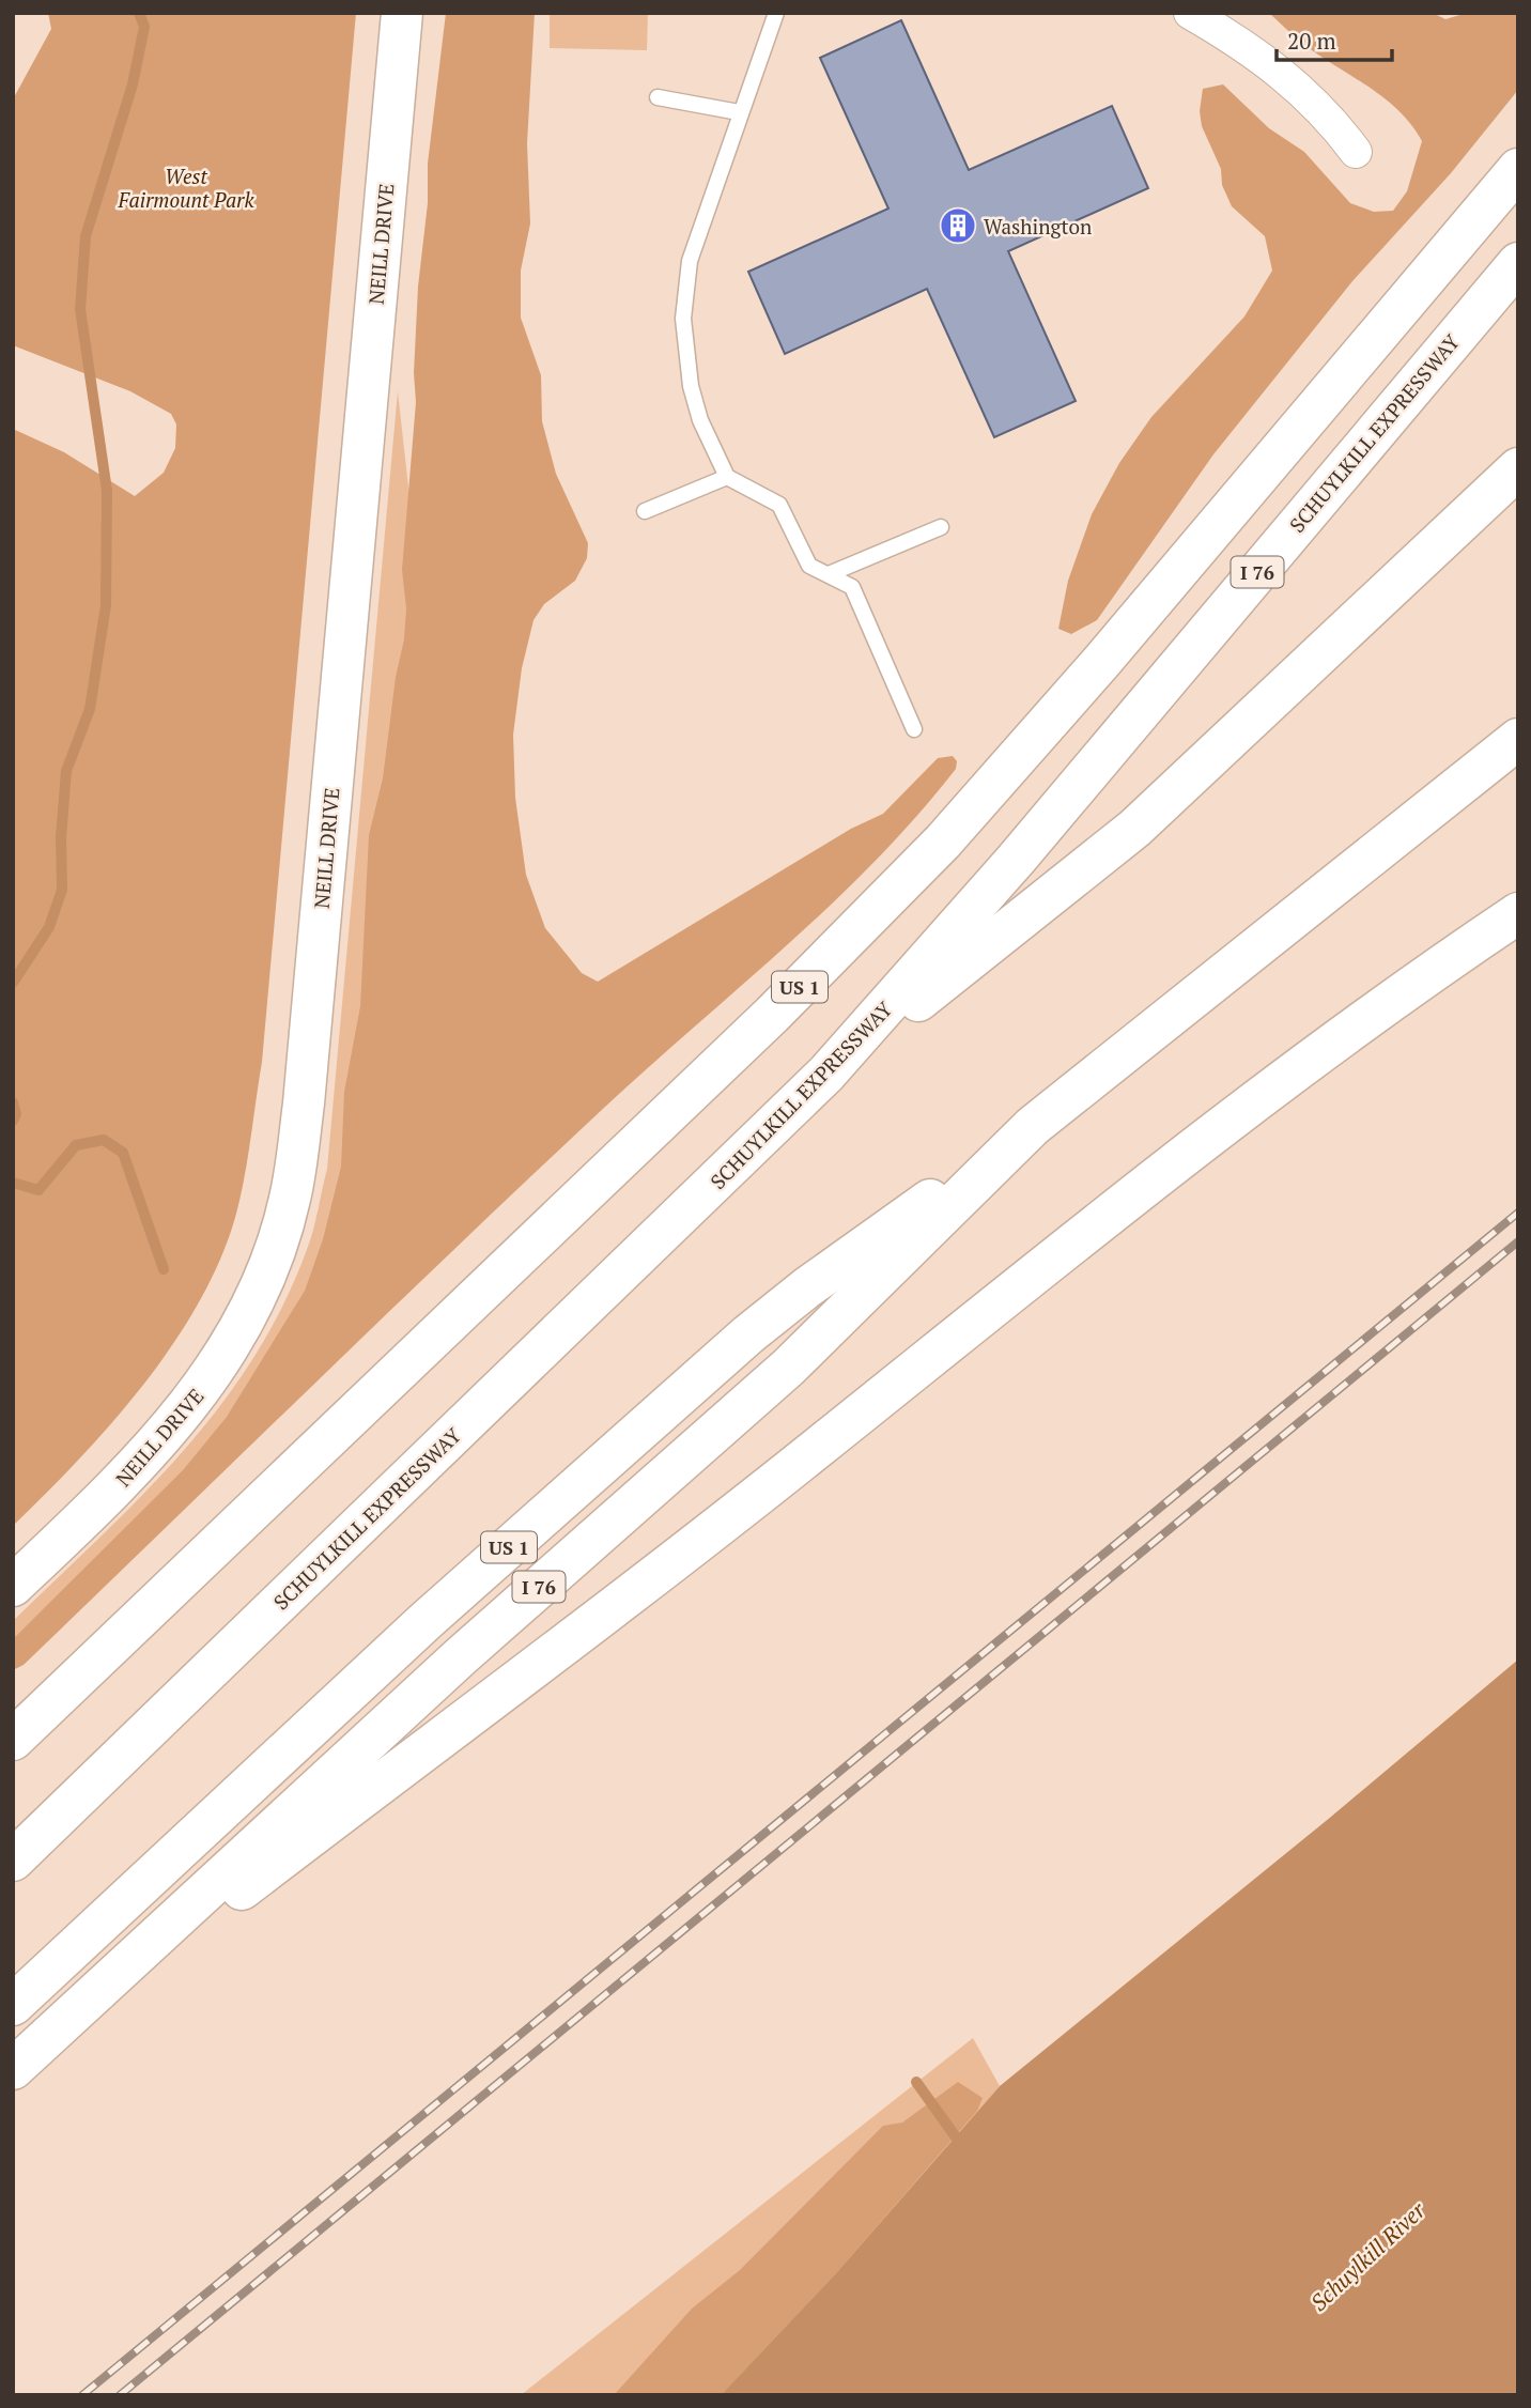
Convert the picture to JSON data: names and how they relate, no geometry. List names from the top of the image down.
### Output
{
  "streets": {
    "main road": [
      "NEILL DRIVE",
      "SCHUYLKILL EXPRESSWAY",
      "I 76",
      "US 1"
    ]
  },
  "crossings": [
    ["I 76", "US 1"]
  ],
  "water": ["Schuylkill River"],
  "parks": ["West Fairmount Park"],
  "places": {
    "building": ["Washington"]
  },
  "scale_bar": "20 m"
}
